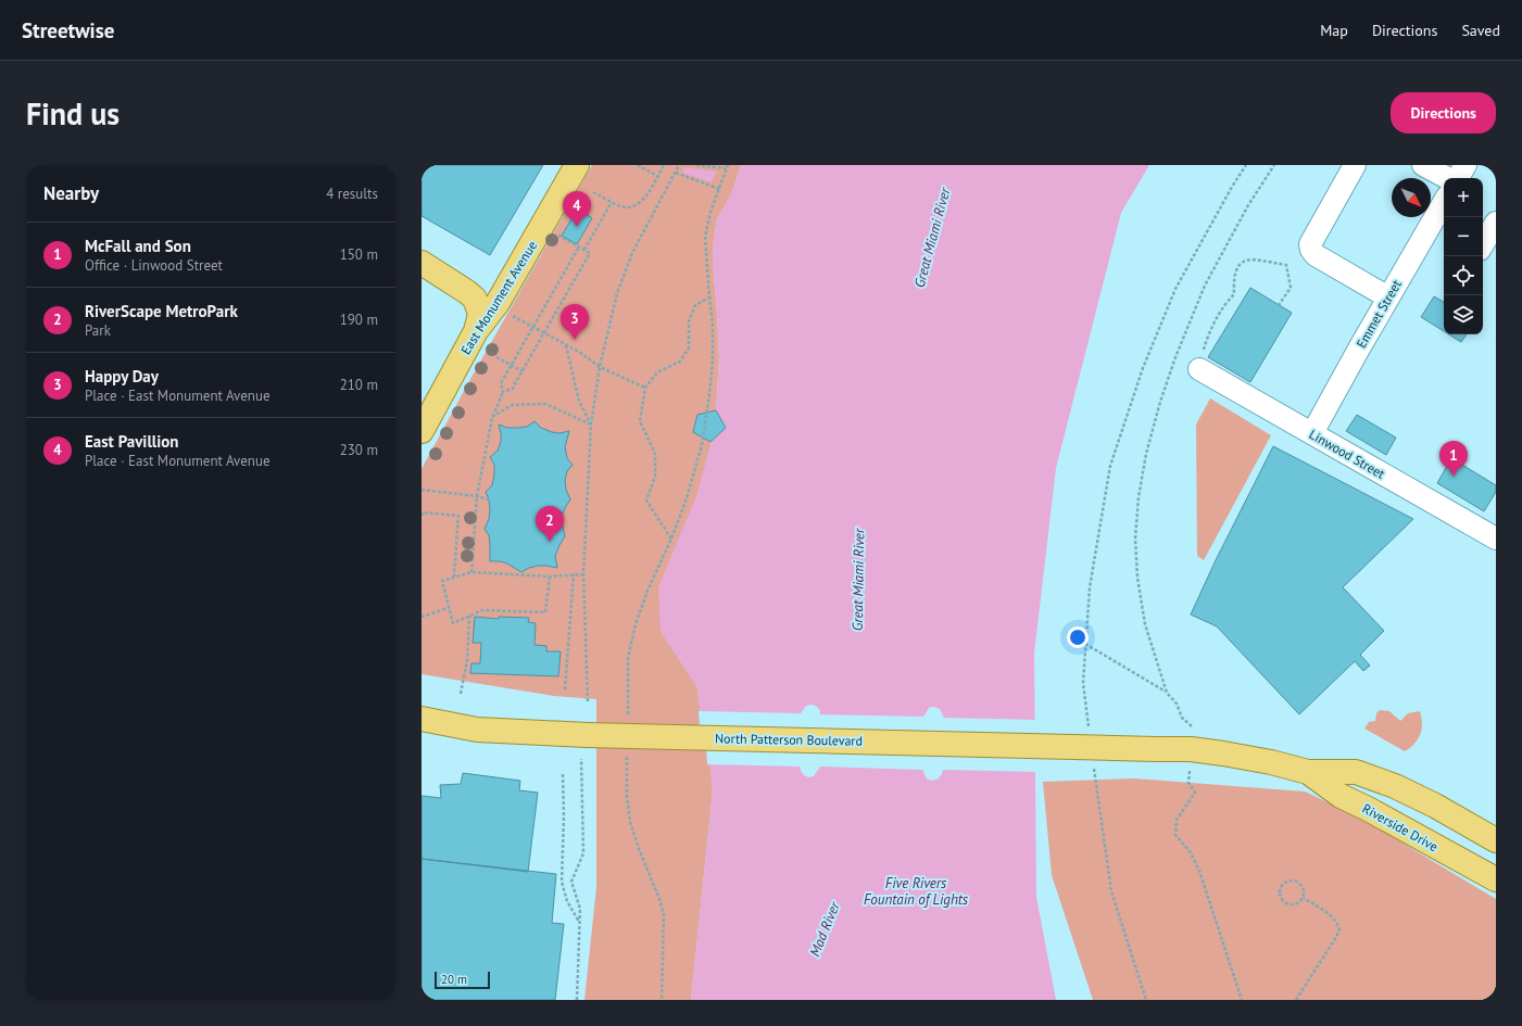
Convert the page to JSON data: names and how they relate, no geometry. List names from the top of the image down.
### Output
{
  "streets": {
    "main road": ["East Monument Avenue", "North Patterson Boulevard", "Riverside Drive"],
    "street": ["Emmet Street", "Linwood Street"]
  },
  "crossings": [
    ["Emmet Street", "Linwood Street"],
    ["North Patterson Boulevard", "Riverside Drive"]
  ],
  "water": ["Great Miami River", "Five Rivers Fountain of Lights", "Mad River"],
  "scale_bar": "20 m",
  "north": "bottom right",
  "page": {
    "header": "Streetwise",
    "nav": ["Map", "Directions", "Saved"],
    "buttons": "Directions",
    "title": "Find us",
    "heading": ["Nearby", "4 results"],
    "map_buttons": ["+", "−"],
    "pins": [
      "4",
      "3",
      "1",
      "2"
    ],
    "list": [
      {
        "mark": "1",
        "name": "McFall and Son",
        "note": "Office · Linwood Street",
        "value": "150 m"
      },
      {
        "mark": "2",
        "name": "RiverScape MetroPark",
        "note": "Park",
        "value": "190 m"
      },
      {
        "mark": "3",
        "name": "Happy Day",
        "note": "Place · East Monument Avenue",
        "value": "210 m"
      },
      {
        "mark": "4",
        "name": "East Pavillion",
        "note": "Place · East Monument Avenue",
        "value": "230 m"
      }
    ],
    "scale": "20 m"
  }
}
